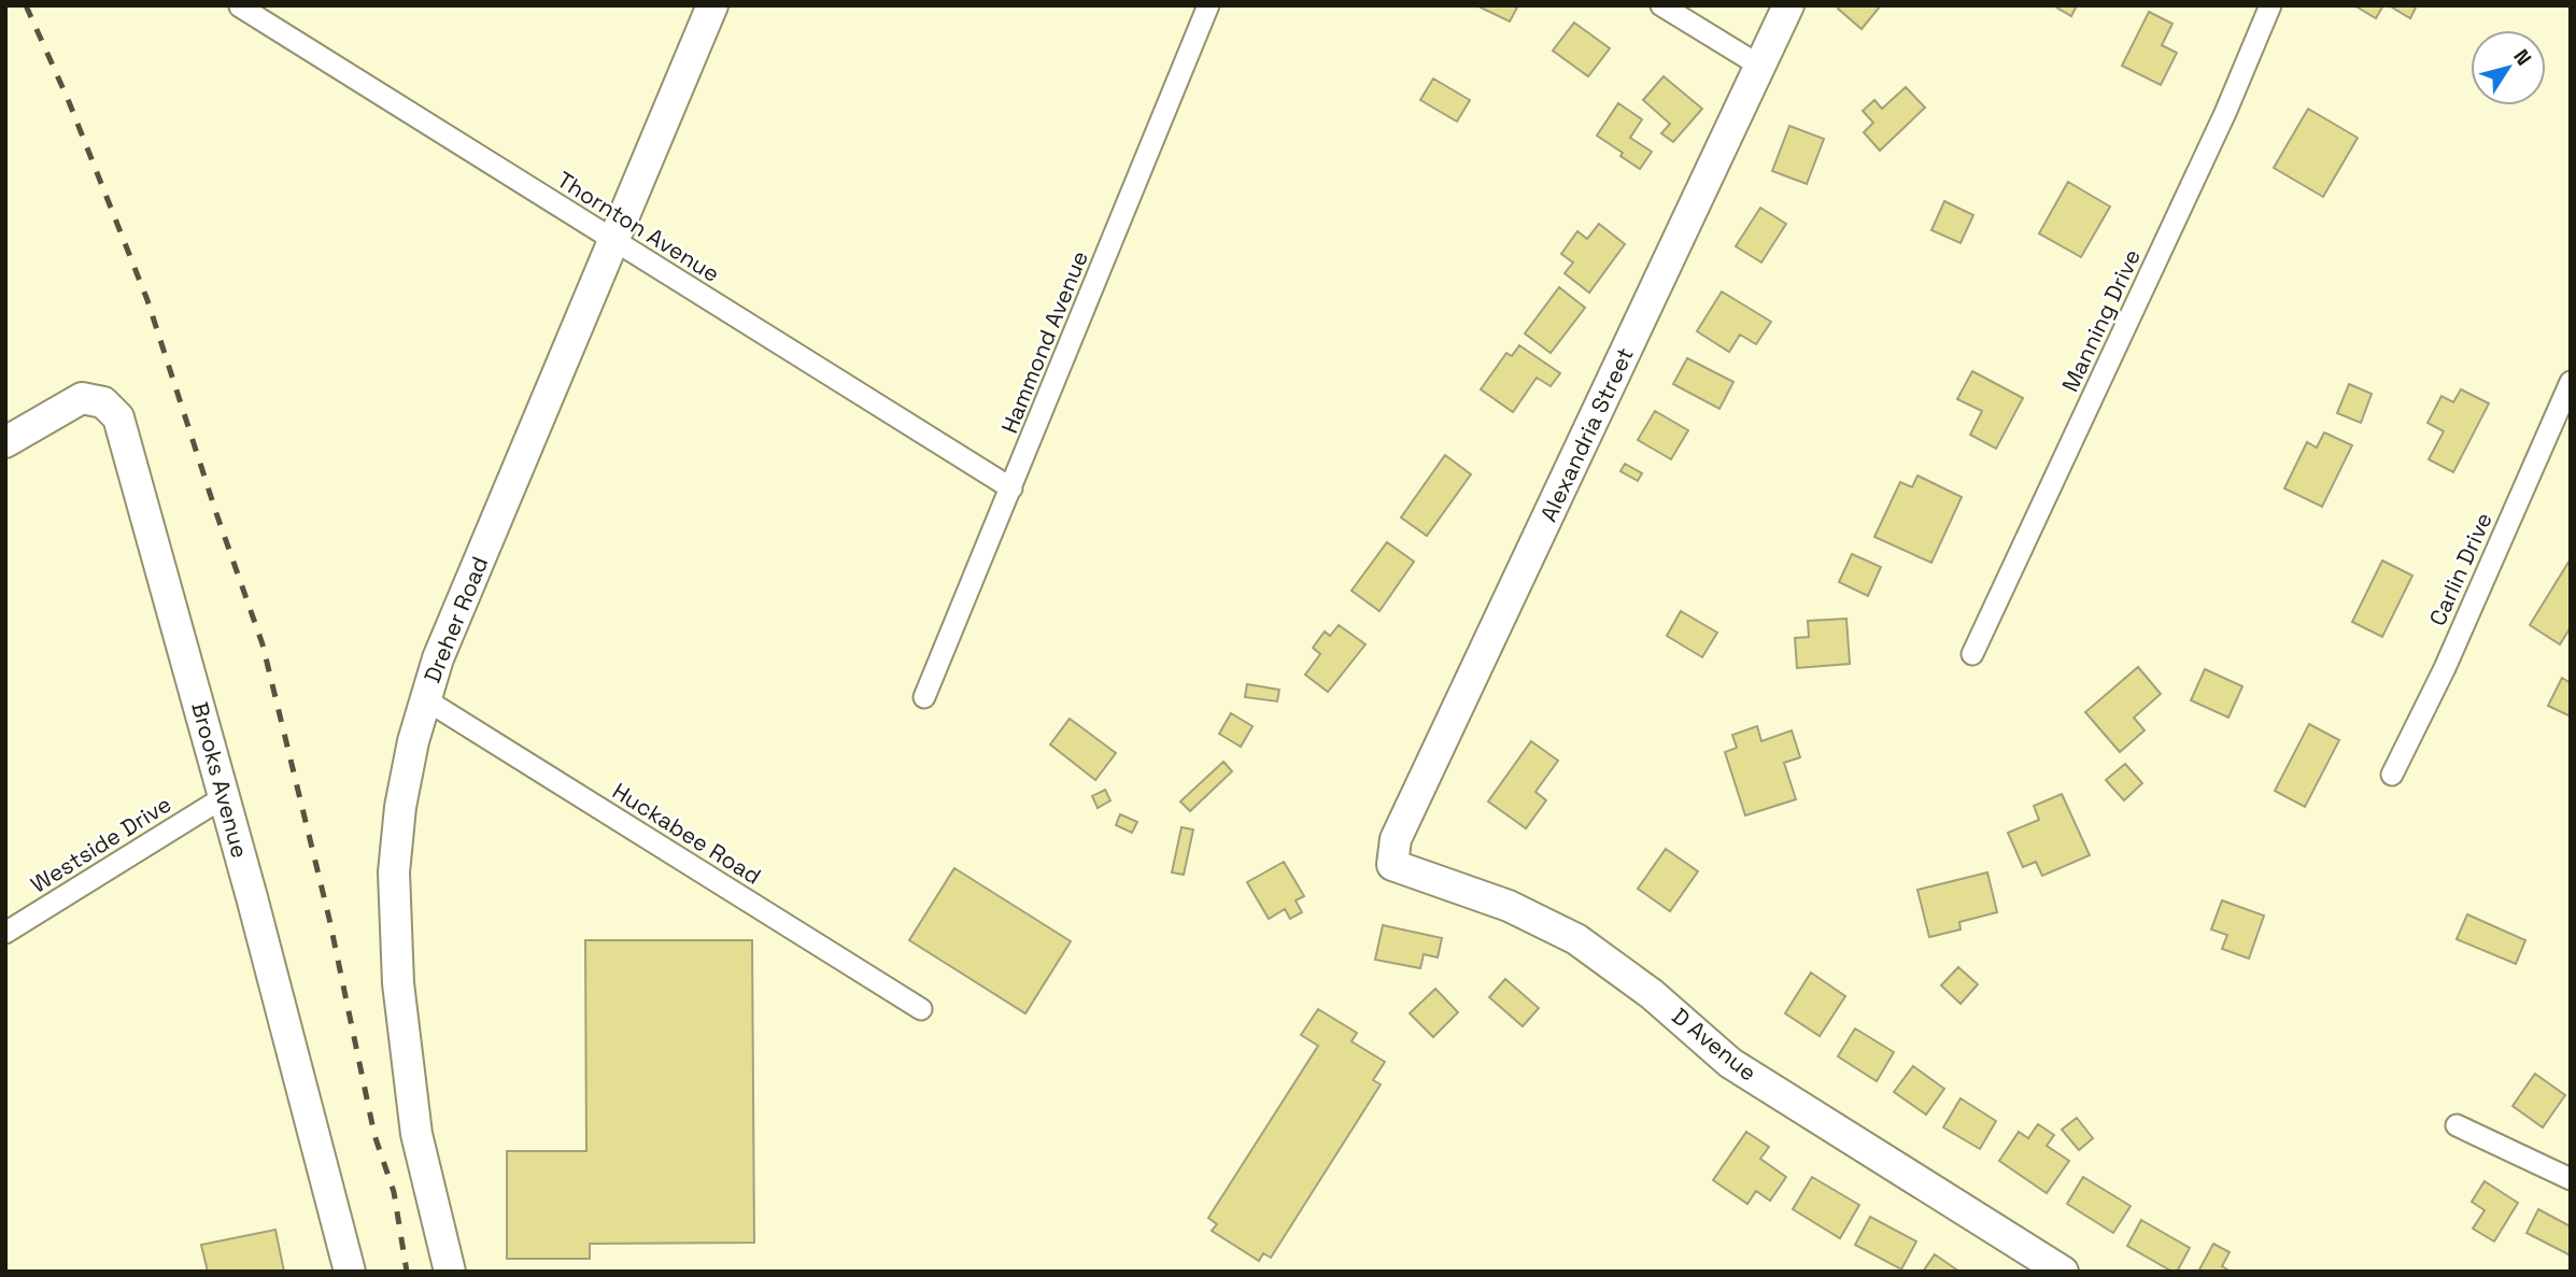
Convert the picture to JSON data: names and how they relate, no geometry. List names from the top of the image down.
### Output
{
  "streets": {
    "street": [
      "Thornton Avenue",
      "Manning Drive",
      "Hammond Avenue",
      "Alexandria Street",
      "Carlin Drive",
      "Dreher Road",
      "Brooks Avenue",
      "Huckabee Road",
      "Westside Drive",
      "D Avenue"
    ]
  },
  "crossings": [
    ["Thornton Avenue", "Hammond Avenue"],
    ["Thornton Avenue", "Dreher Road"],
    ["Alexandria Street", "D Avenue"],
    ["Dreher Road", "Huckabee Road"],
    ["Brooks Avenue", "Westside Drive"]
  ],
  "north": "top right"
}
